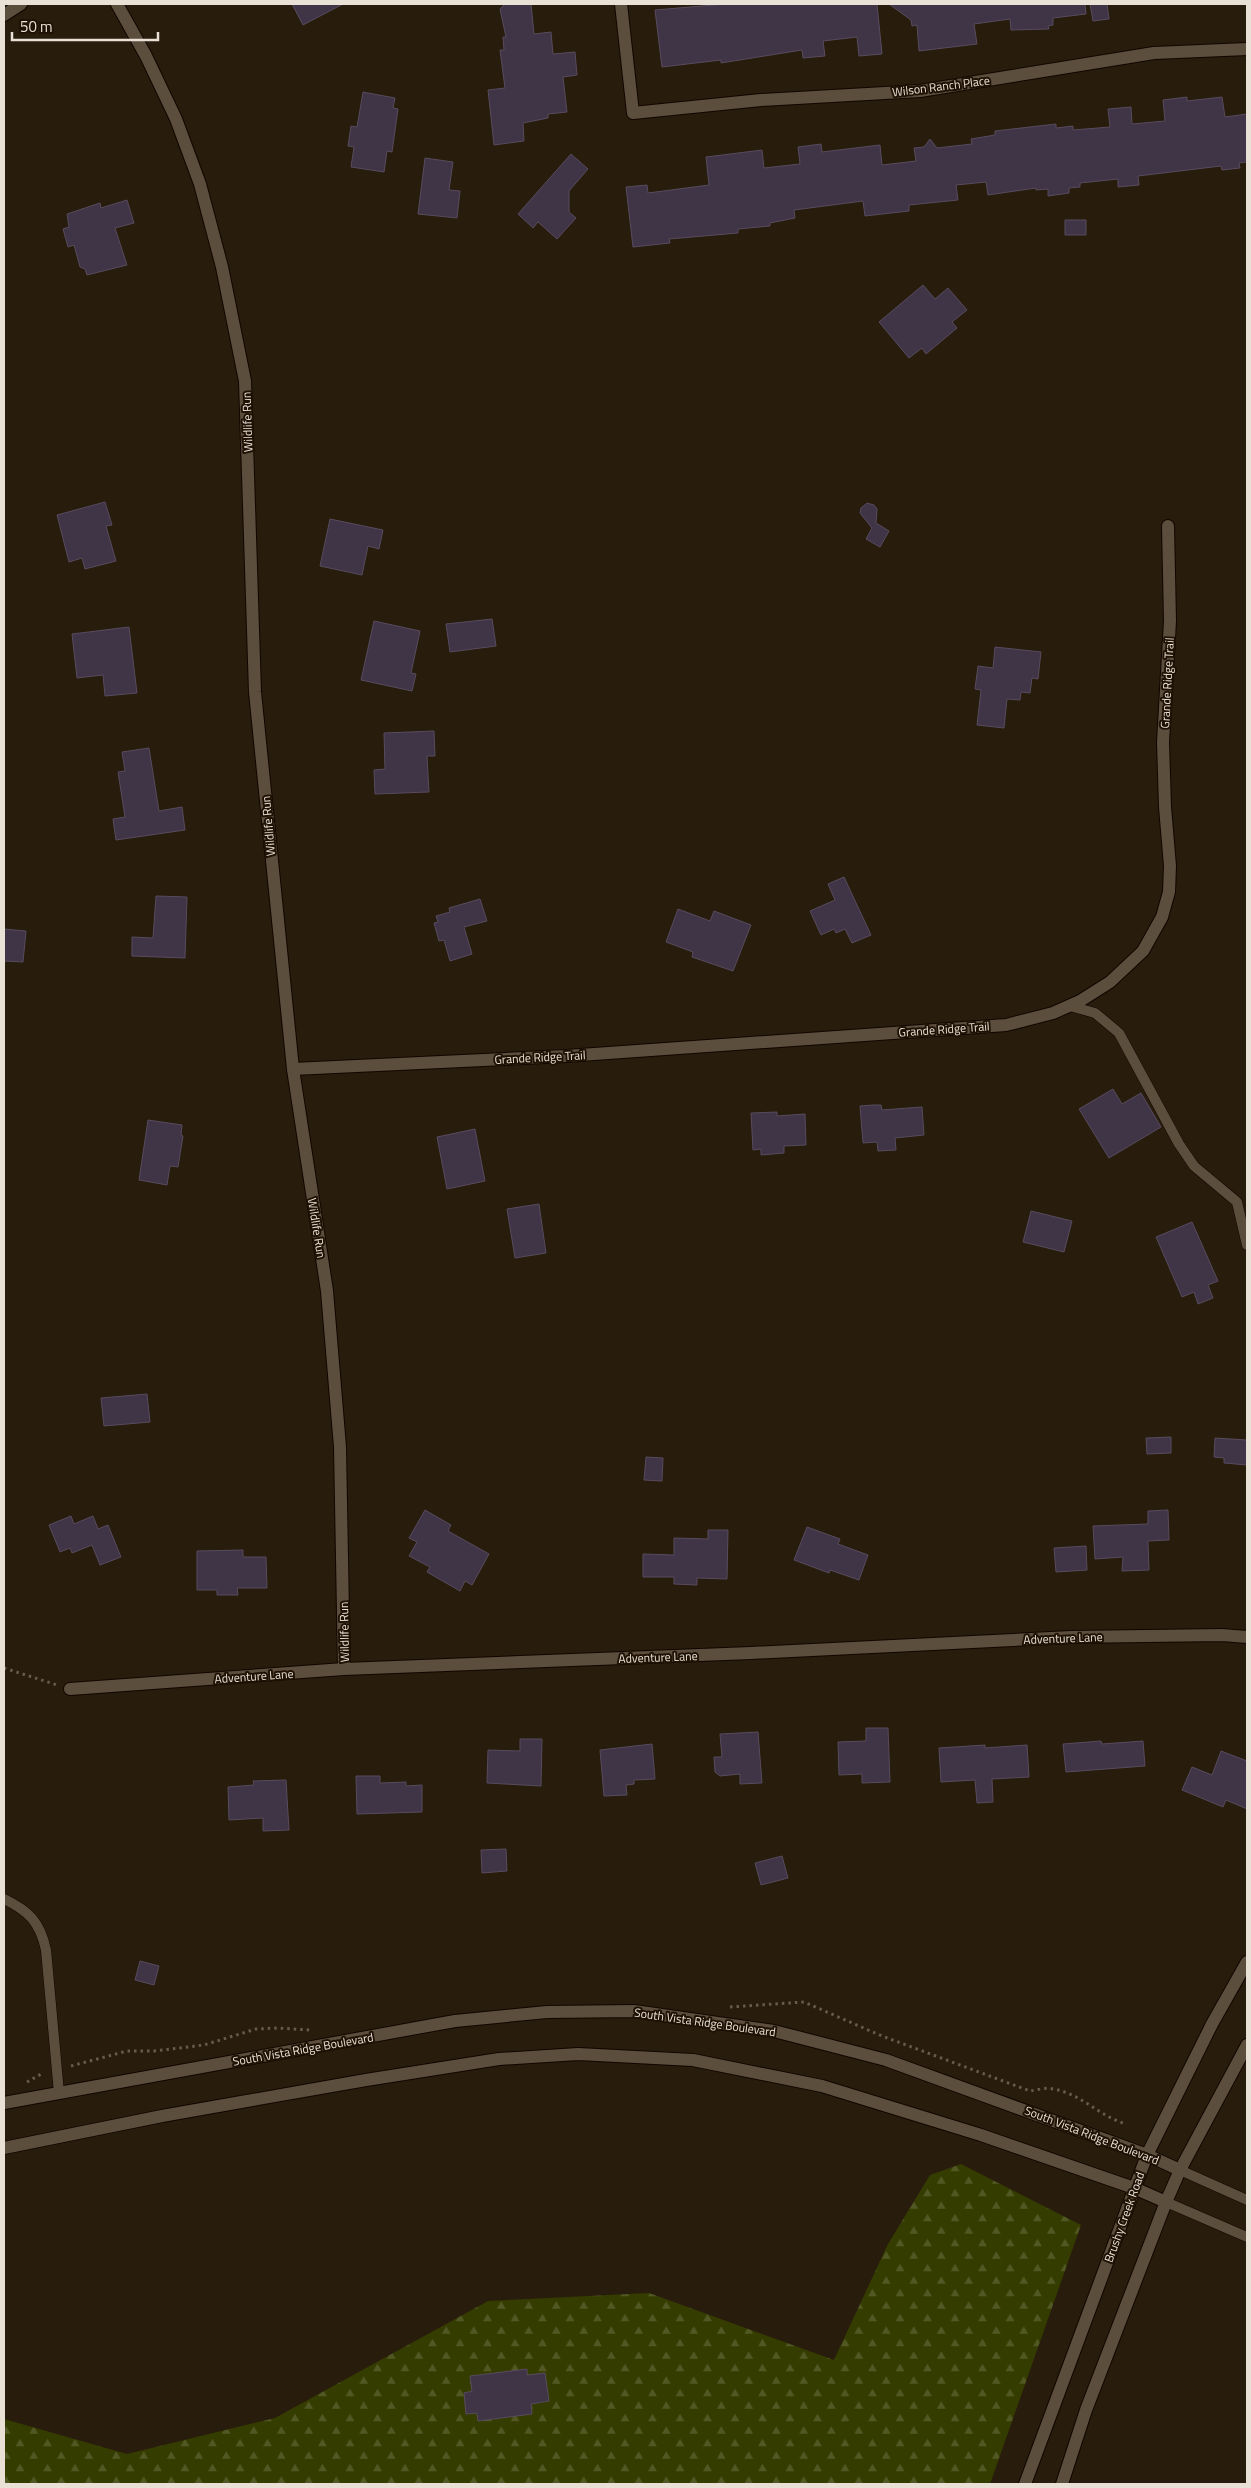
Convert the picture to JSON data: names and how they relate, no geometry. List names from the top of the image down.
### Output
{
  "streets": {
    "street": [
      "Wilson Ranch Place",
      "Wildlife Run",
      "Grande Ridge Trail",
      "Adventure Lane",
      "South Vista Ridge Boulevard",
      "Brushy Creek Road"
    ]
  },
  "crossings": [
    ["Wildlife Run", "Grande Ridge Trail"],
    ["Wildlife Run", "Adventure Lane"],
    ["South Vista Ridge Boulevard", "Brushy Creek Road"]
  ],
  "scale_bar": "50 m"
}
